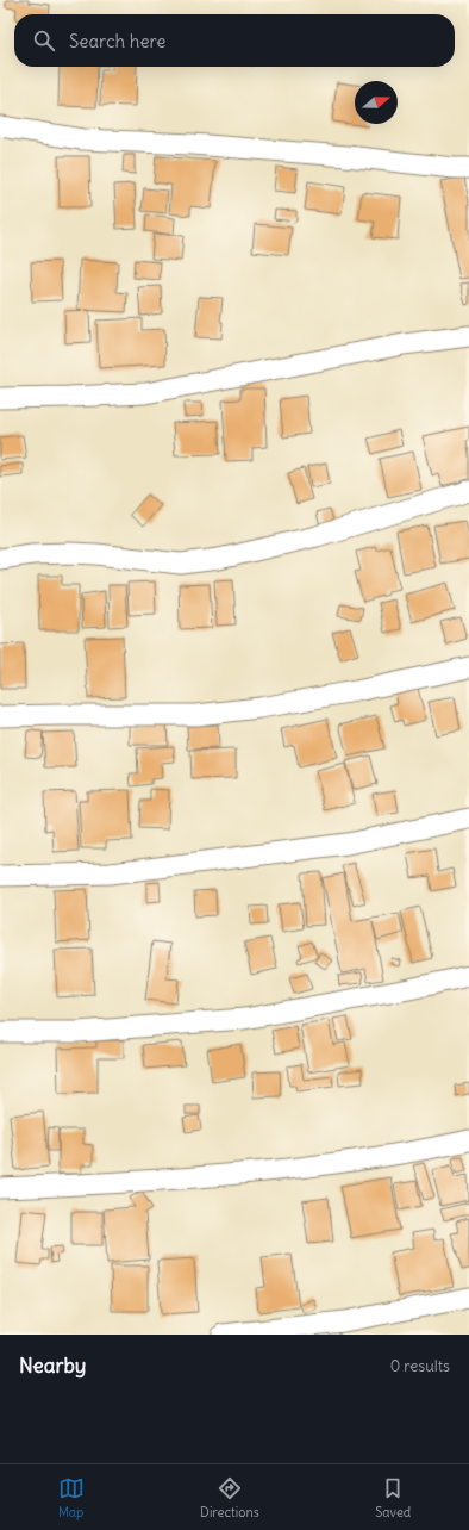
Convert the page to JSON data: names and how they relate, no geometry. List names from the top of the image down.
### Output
{
  "north": "right",
  "page": {
    "search": "Search here",
    "heading": ["Nearby", "0 results"],
    "nav": ["Map", "Directions", "Saved"]
  }
}
